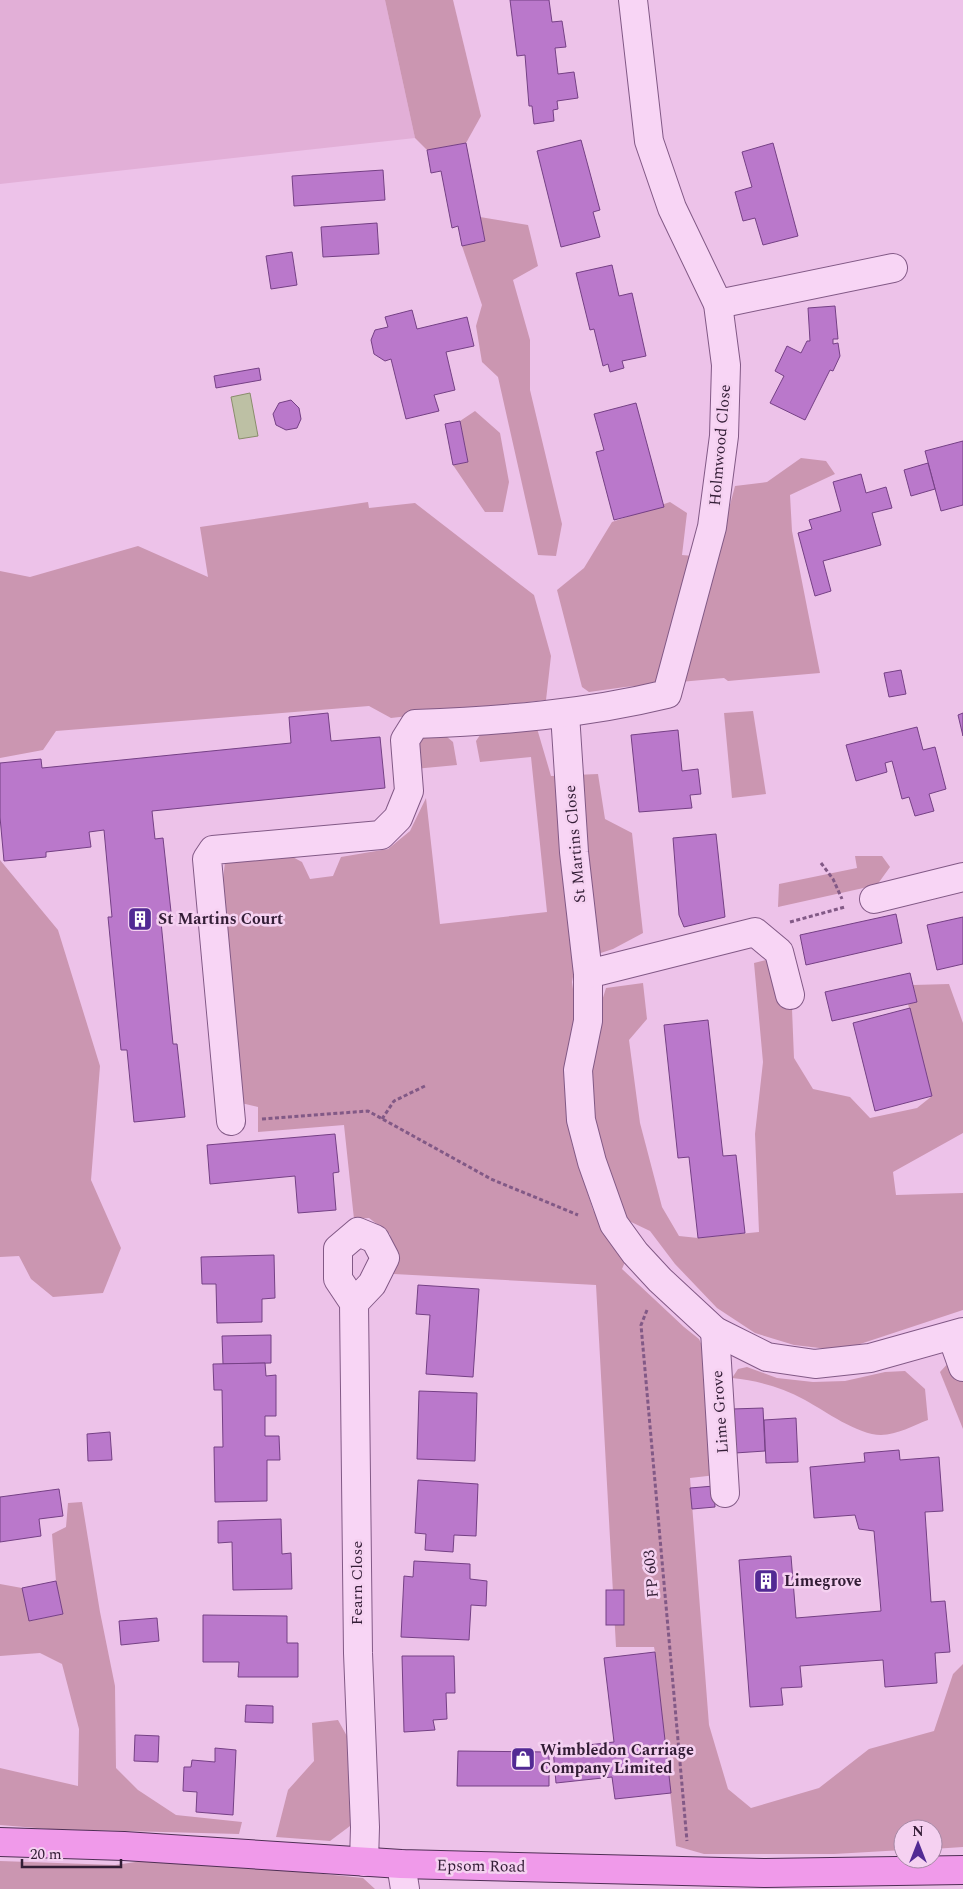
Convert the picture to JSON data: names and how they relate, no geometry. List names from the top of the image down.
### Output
{
  "streets": {
    "main road": ["Epsom Road"],
    "street": [
      "Holmwood Close",
      "St Martins Close",
      "Lime Grove",
      "Fearn Close"
    ],
    "path": ["FP 603"]
  },
  "crossings": [
    ["Holmwood Close", "St Martins Close"],
    ["St Martins Close", "Lime Grove"],
    ["St Martins Close", "FP 603"],
    ["FP 603", "Epsom Road"],
    ["Fearn Close", "Epsom Road"]
  ],
  "places": {
    "building": ["St Martins Court", "Limegrove"],
    "shop": ["Wimbledon Carriage Company Limited"]
  },
  "scale_bar": "20 m",
  "north": "top"
}
